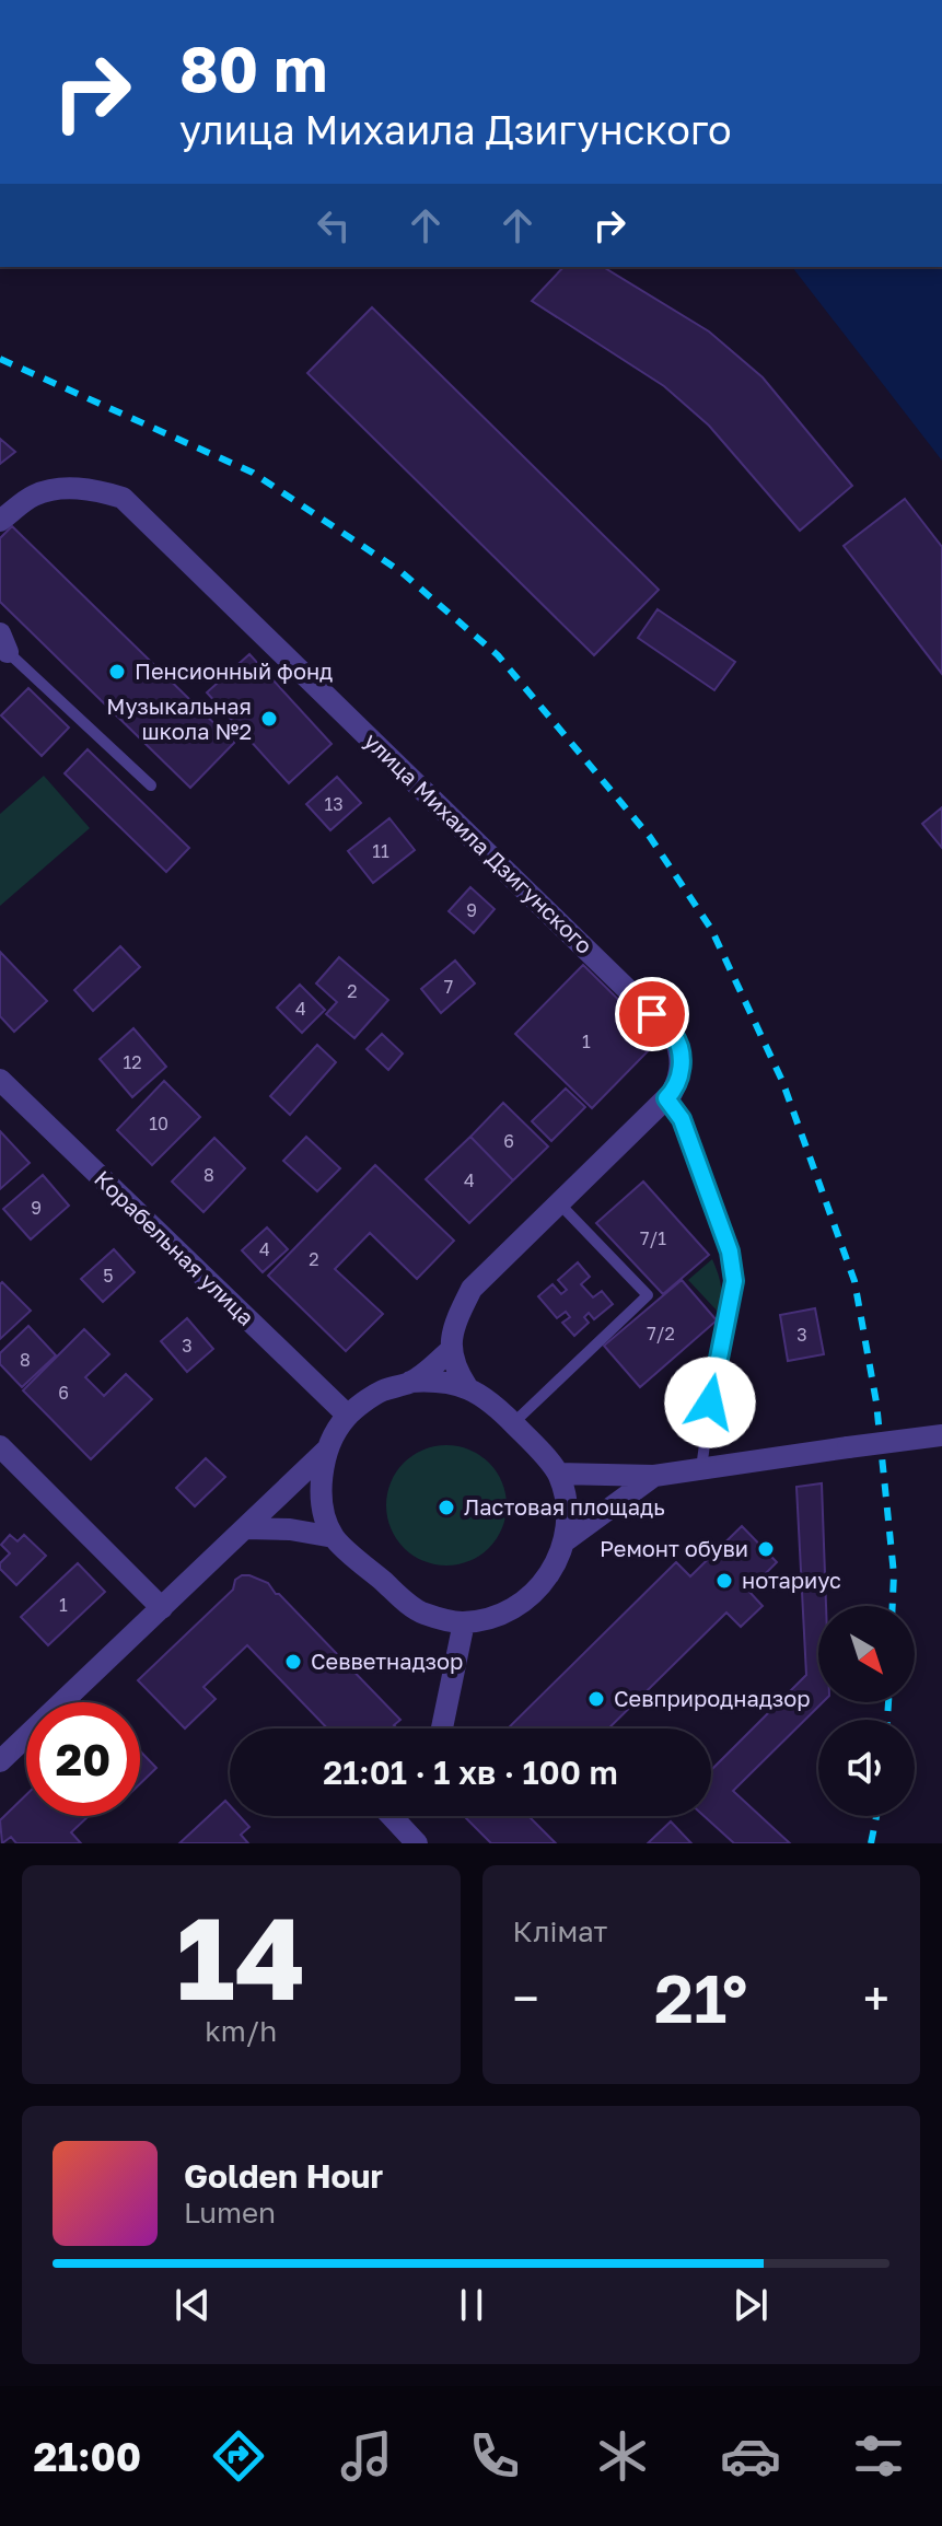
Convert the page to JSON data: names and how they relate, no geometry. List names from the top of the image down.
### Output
{
  "streets": {
    "street": ["улица Михаила Дзигунского", "Корабельная улица"]
  },
  "places": [
    "Пенсионный фонд",
    "Музыкальная школа №2",
    "Ластовая площадь",
    "Ремонт обуви",
    "нотариус",
    "Севветнадзор",
    "Севприроднадзор"
  ],
  "house_numbers": [
    "13",
    "11",
    "9",
    "7",
    "2",
    "4",
    "1",
    "12",
    "10",
    "6",
    "8",
    "4",
    "9",
    "7/1",
    "4",
    "2",
    "5",
    "7/2",
    "3",
    "3",
    "8",
    "6",
    "1"
  ],
  "north": "bottom right",
  "page": {
    "turn": ["80 m", "улица Михаила Дзигунского"],
    "limit": "20",
    "trip": "21:01 · 1 хв · 100 m",
    "tile": [
      ["14", "km/h"],
      "Клімат"
    ],
    "heat": ["−", "21°", "+"],
    "song": ["Golden Hour", "Lumen"],
    "tabs": "21:00"
  }
}
